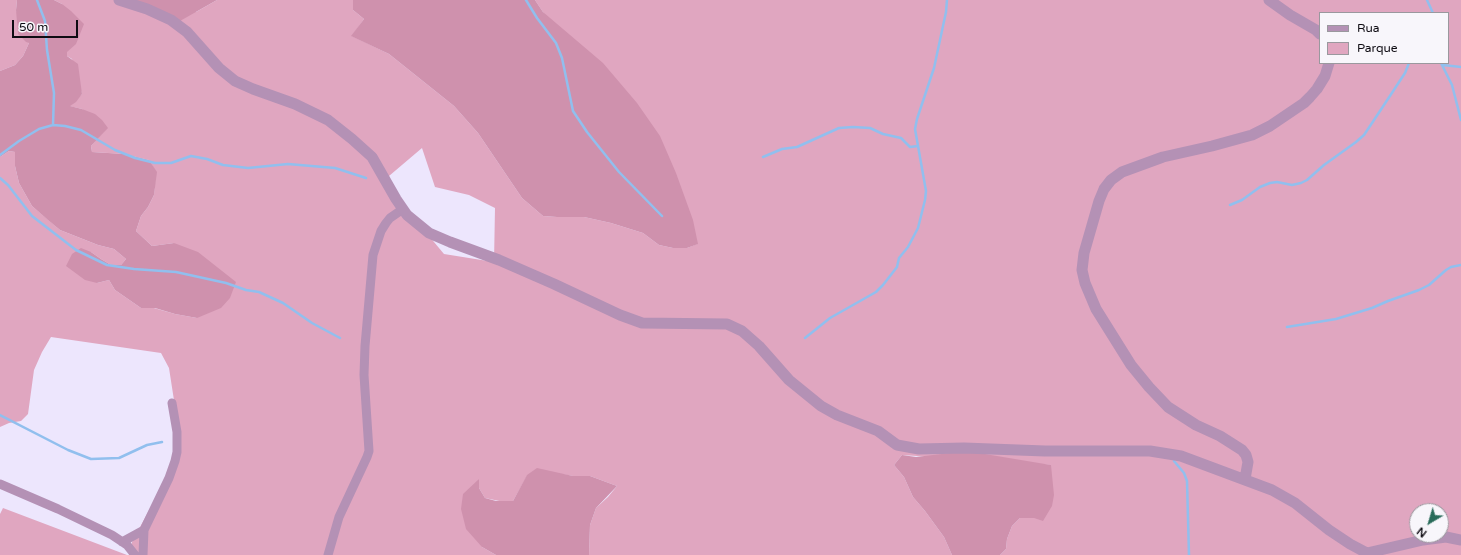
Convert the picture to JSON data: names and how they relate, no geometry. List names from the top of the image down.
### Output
{
  "legend": ["Rua", "Parque"],
  "scale_bar": "50 m",
  "north": "bottom left"
}
